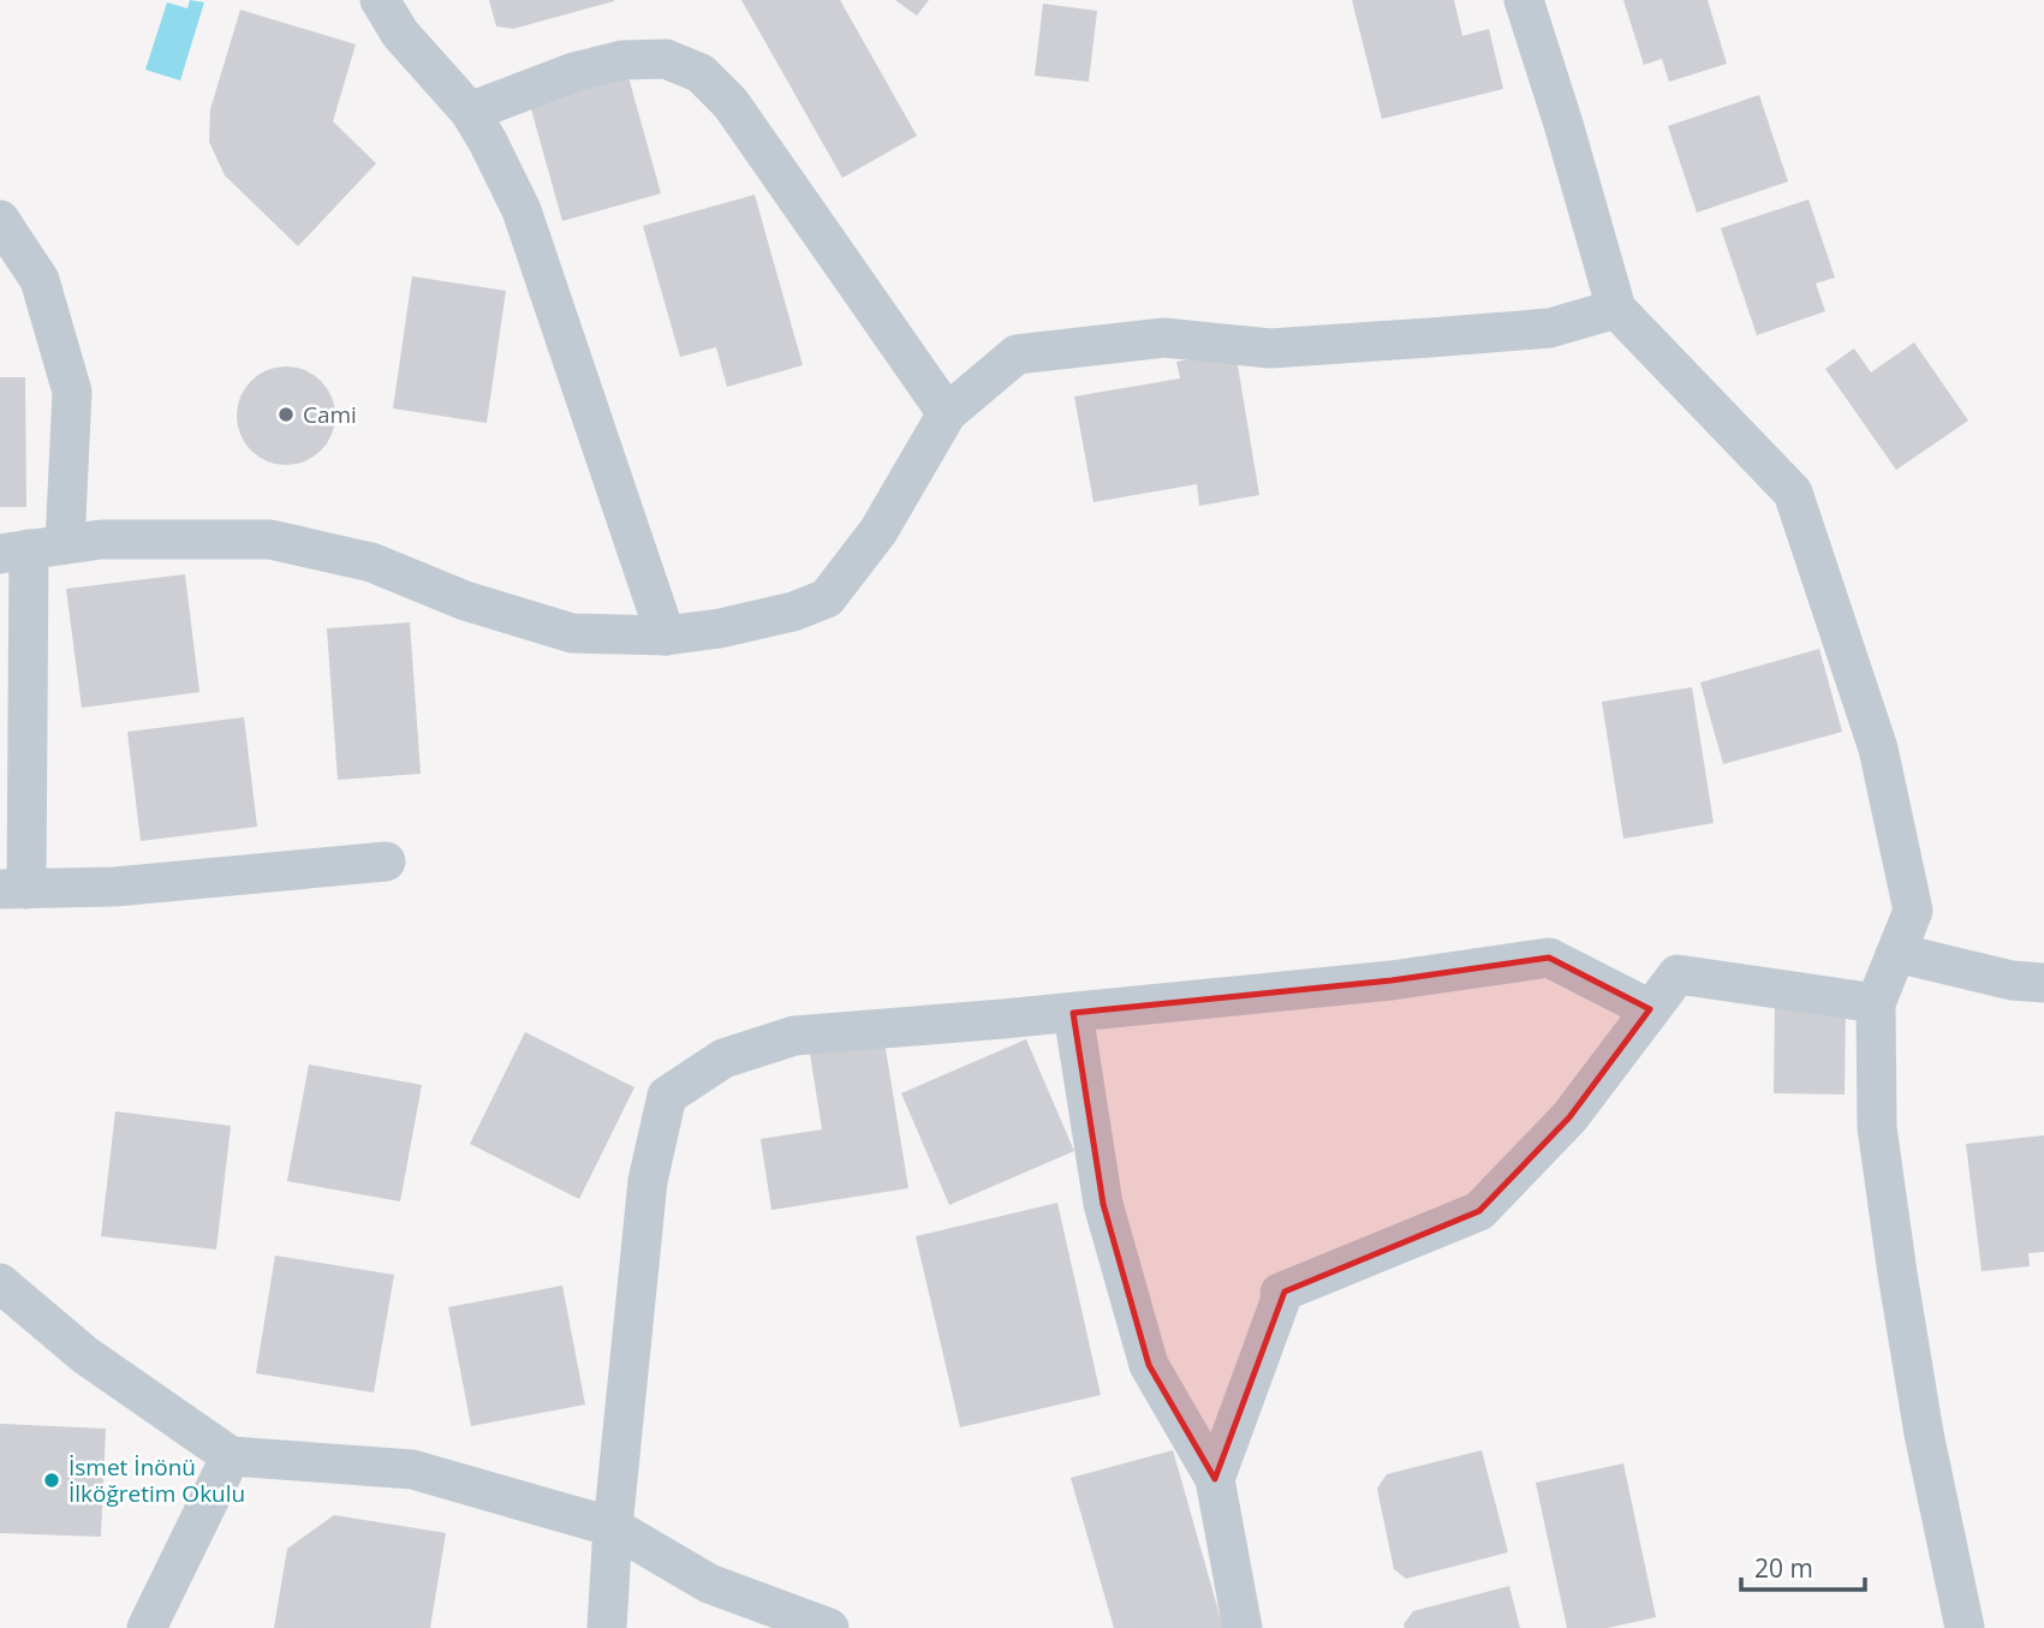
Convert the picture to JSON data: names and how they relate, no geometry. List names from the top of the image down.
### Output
{
  "places": ["Cami", "İsmet İnönü İlköğretim Okulu"],
  "scale_bar": "20 m"
}
